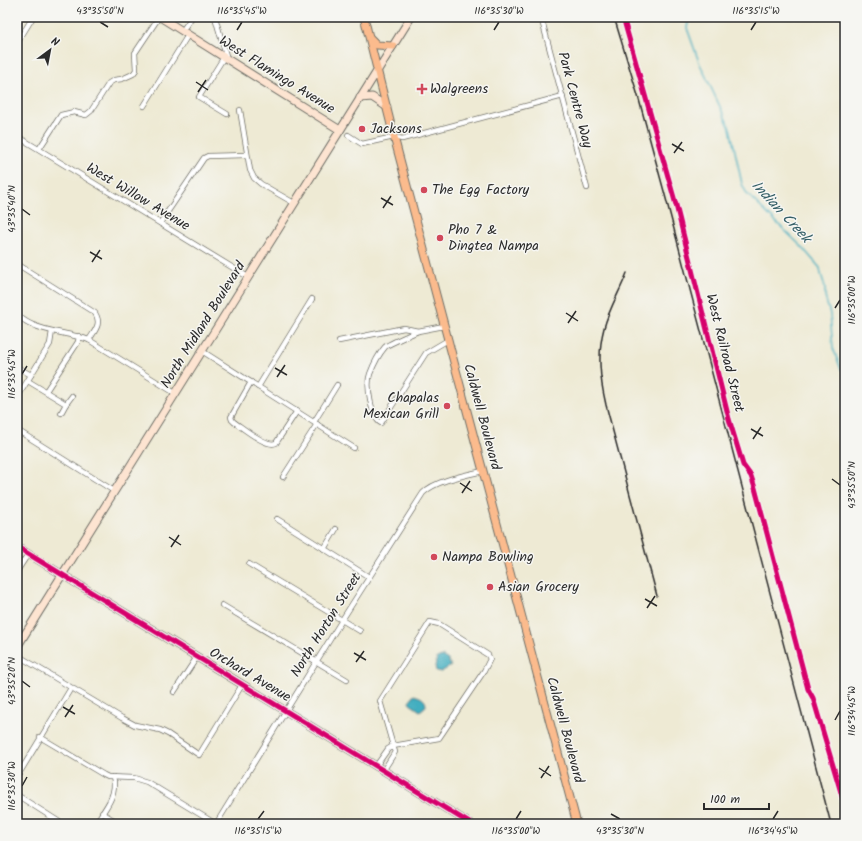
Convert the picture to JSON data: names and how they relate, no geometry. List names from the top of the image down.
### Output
{
  "streets": {
    "main road": ["Caldwell Boulevard"],
    "street": [
      "West Flamingo Avenue",
      "Park Centre Way",
      "West Willow Avenue",
      "North Midland Boulevard",
      "West Railroad Street",
      "North Horton Street",
      "Orchard Avenue"
    ]
  },
  "crossings": [
    ["West Flamingo Avenue", "North Midland Boulevard"],
    ["West Willow Avenue", "North Midland Boulevard"],
    ["North Midland Boulevard", "Caldwell Boulevard"],
    ["North Midland Boulevard", "Orchard Avenue"],
    ["Caldwell Boulevard", "North Horton Street"],
    ["North Horton Street", "Orchard Avenue"]
  ],
  "water": ["Indian Creek"],
  "places": {
    "health": ["Walgreens"],
    "other": [
      "Jacksons",
      "The Egg Factory",
      "Pho 7 & Dingtea Nampa",
      "Chapalas Mexican Grill",
      "Nampa Bowling",
      "Asian Grocery"
    ]
  },
  "scale_bar": "100 m",
  "north": "top right",
  "coordinates": [
    "43°35'50\"N",
    "116°35'45\"W",
    "116°35'30\"W",
    "116°35'15\"W",
    "43°35'40\"N",
    "116°35'00\"W",
    "43°35'20\"N",
    "116°34'45\"W",
    "43°35'30\"N"
  ]
}
